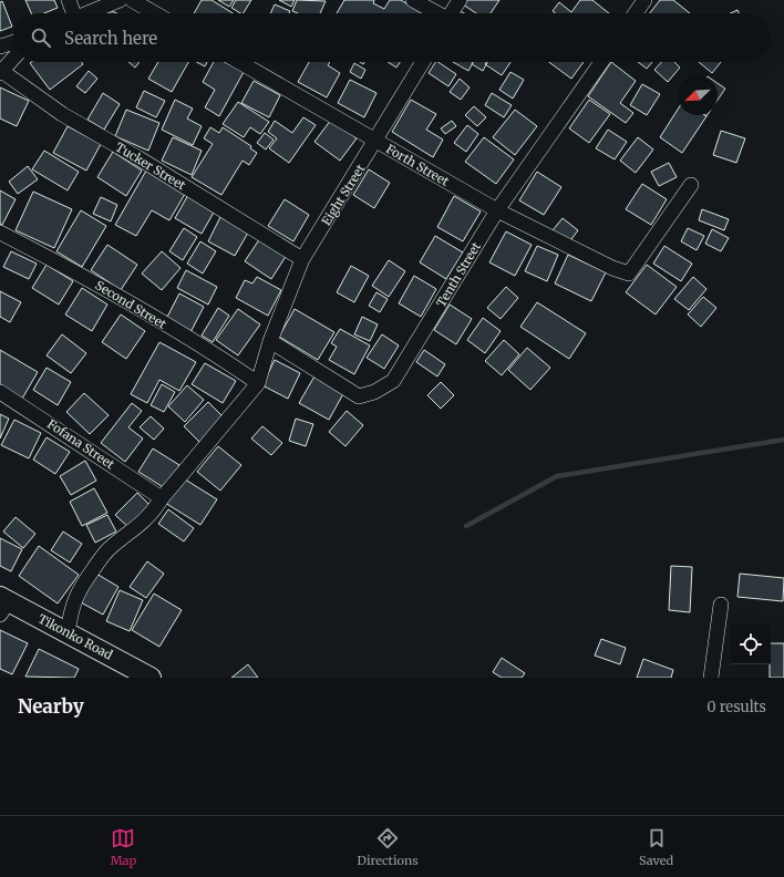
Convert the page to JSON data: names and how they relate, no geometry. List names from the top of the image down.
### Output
{
  "streets": {
    "street": [
      "Forth Street",
      "Tucker Street",
      "Eight Street",
      "Tenth Street",
      "Second Street",
      "Fofana Street",
      "Tikonko Road"
    ]
  },
  "crossings": [
    ["Forth Street", "Eight Street"],
    ["Forth Street", "Tenth Street"],
    ["Tucker Street", "Eight Street"],
    ["Eight Street", "Tenth Street"],
    ["Eight Street", "Second Street"]
  ],
  "north": "bottom left",
  "page": {
    "search": "Search here",
    "heading": ["Nearby", "0 results"],
    "nav": ["Map", "Directions", "Saved"]
  }
}
